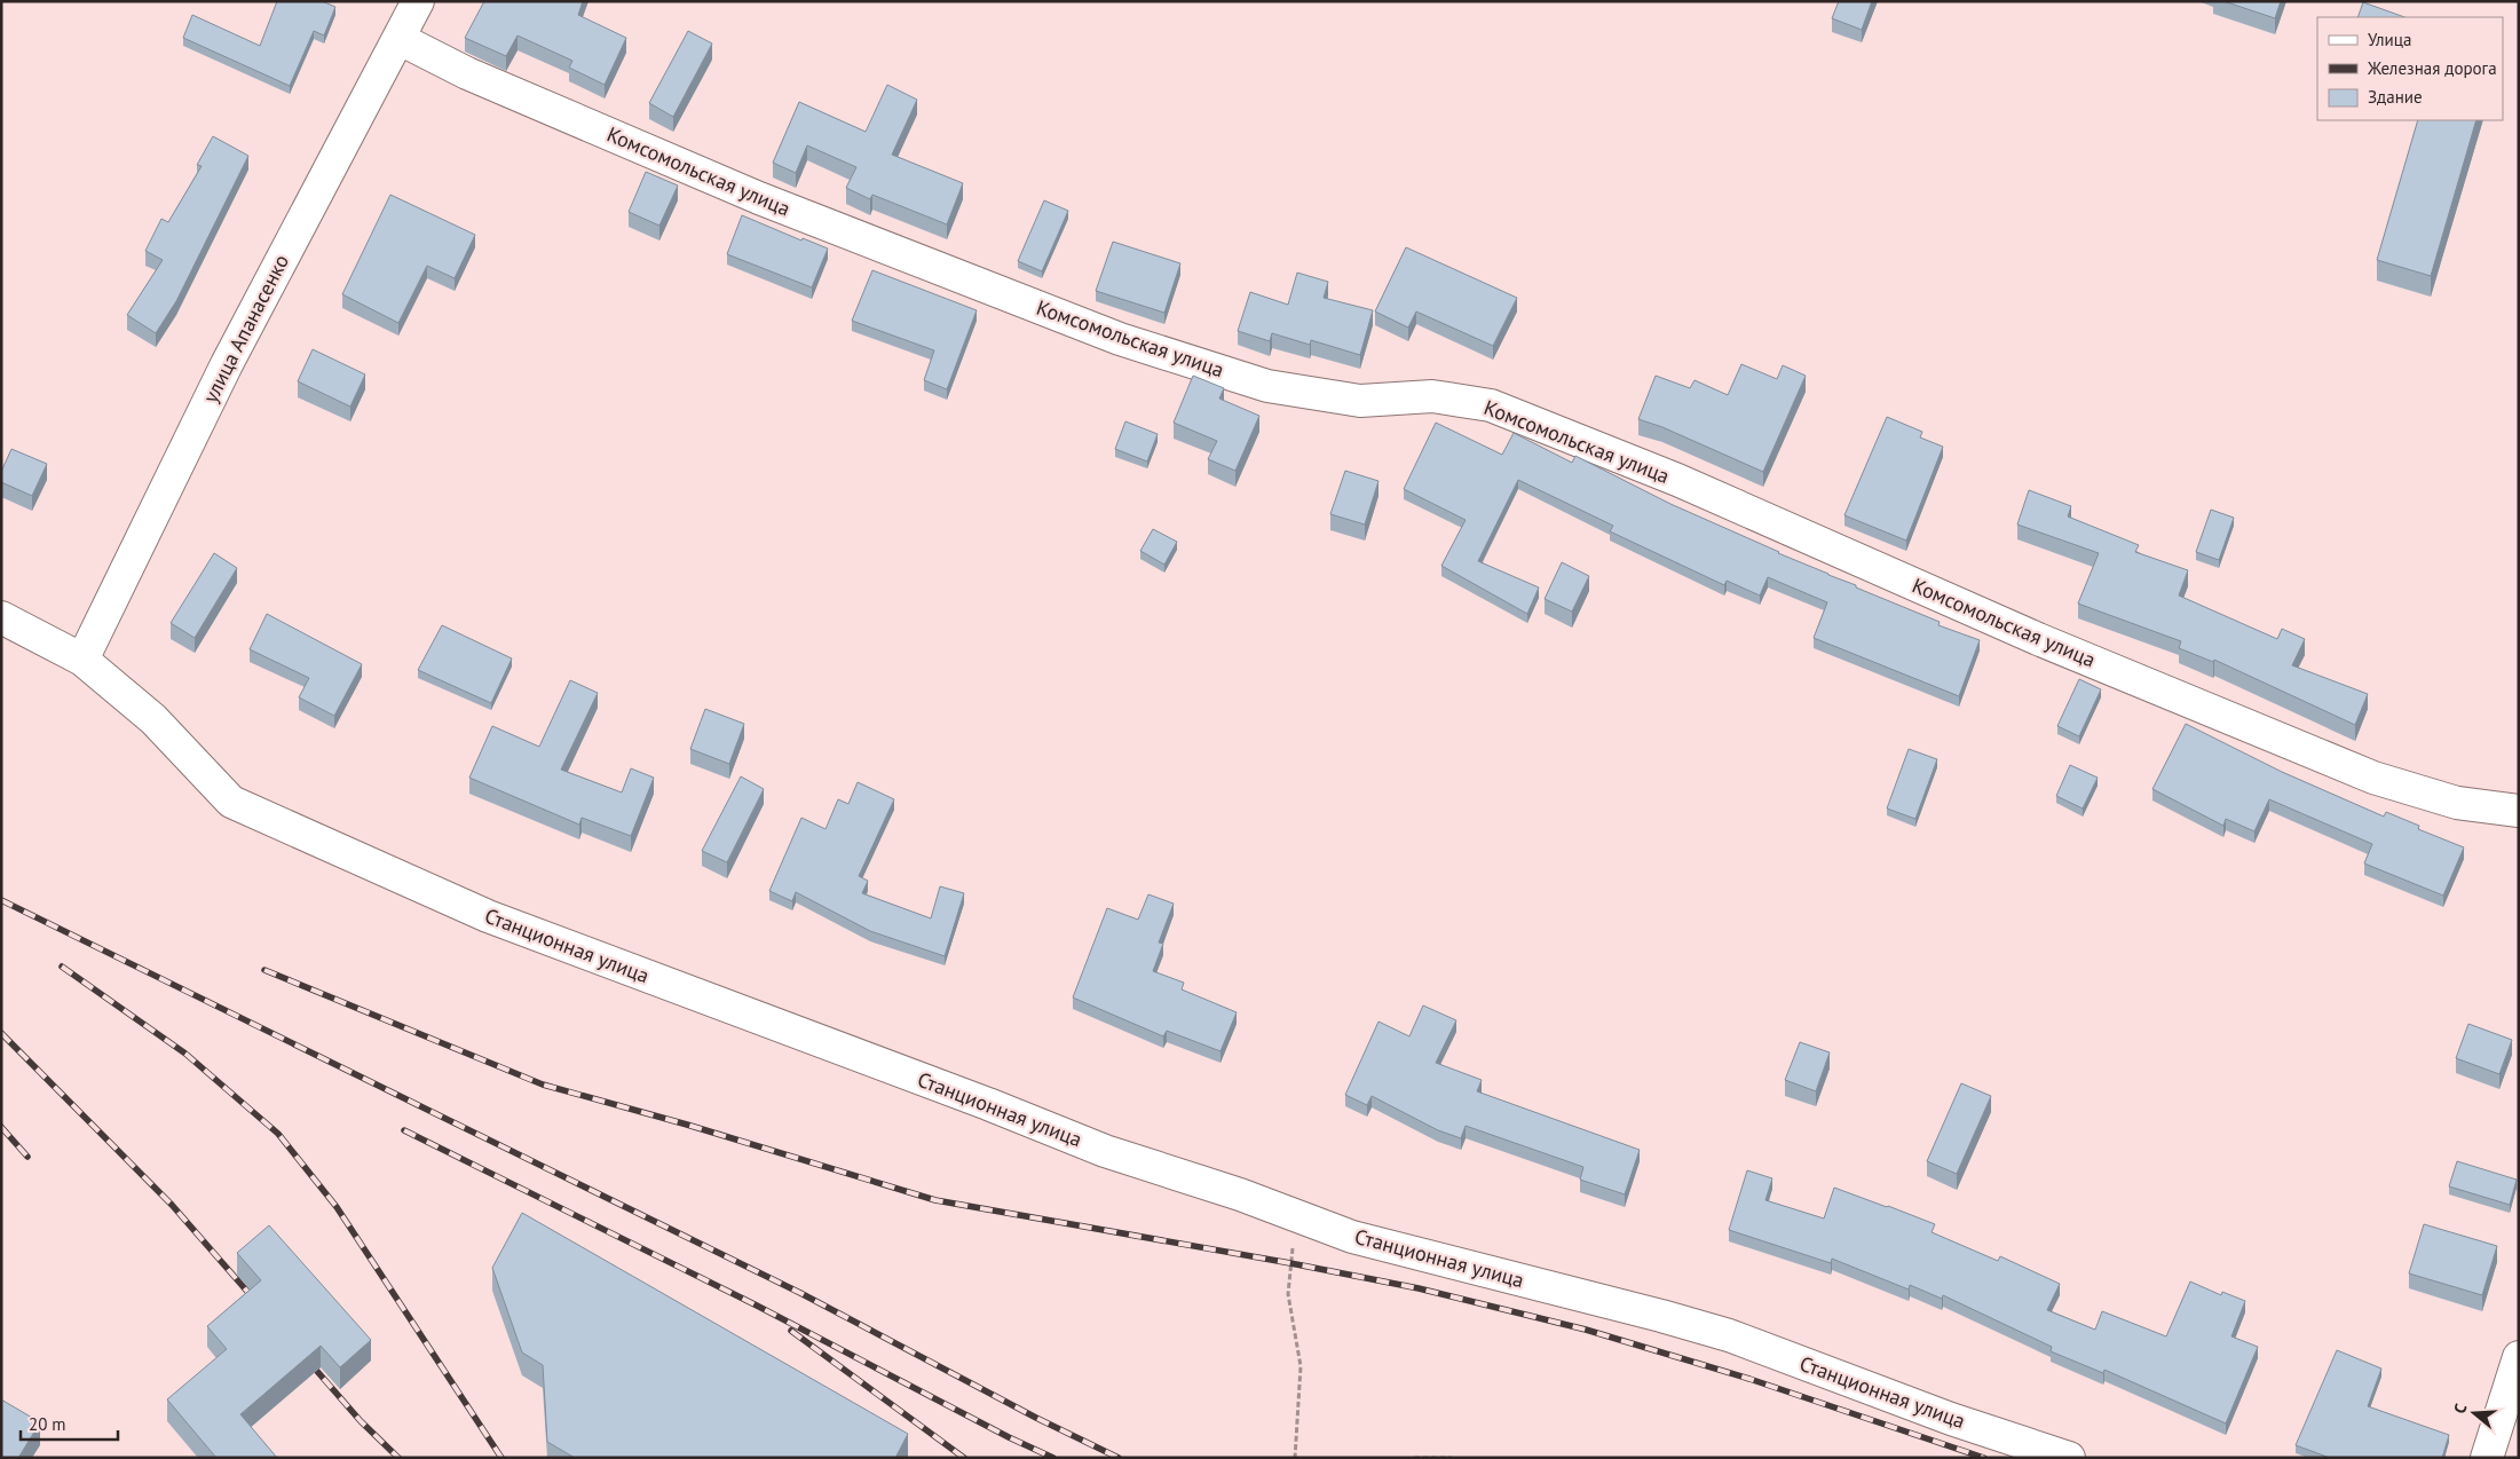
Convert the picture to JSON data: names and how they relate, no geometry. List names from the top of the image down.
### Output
{
  "streets": {
    "street": ["Комсомольская улица", "улица Апанасенко", "Станционная улица"]
  },
  "crossings": [
    ["Комсомольская улица", "улица Апанасенко"],
    ["улица Апанасенко", "Станционная улица"]
  ],
  "legend": ["Улица", "Железная дорога", "Здание"],
  "scale_bar": "20 m",
  "north": "left"
}
